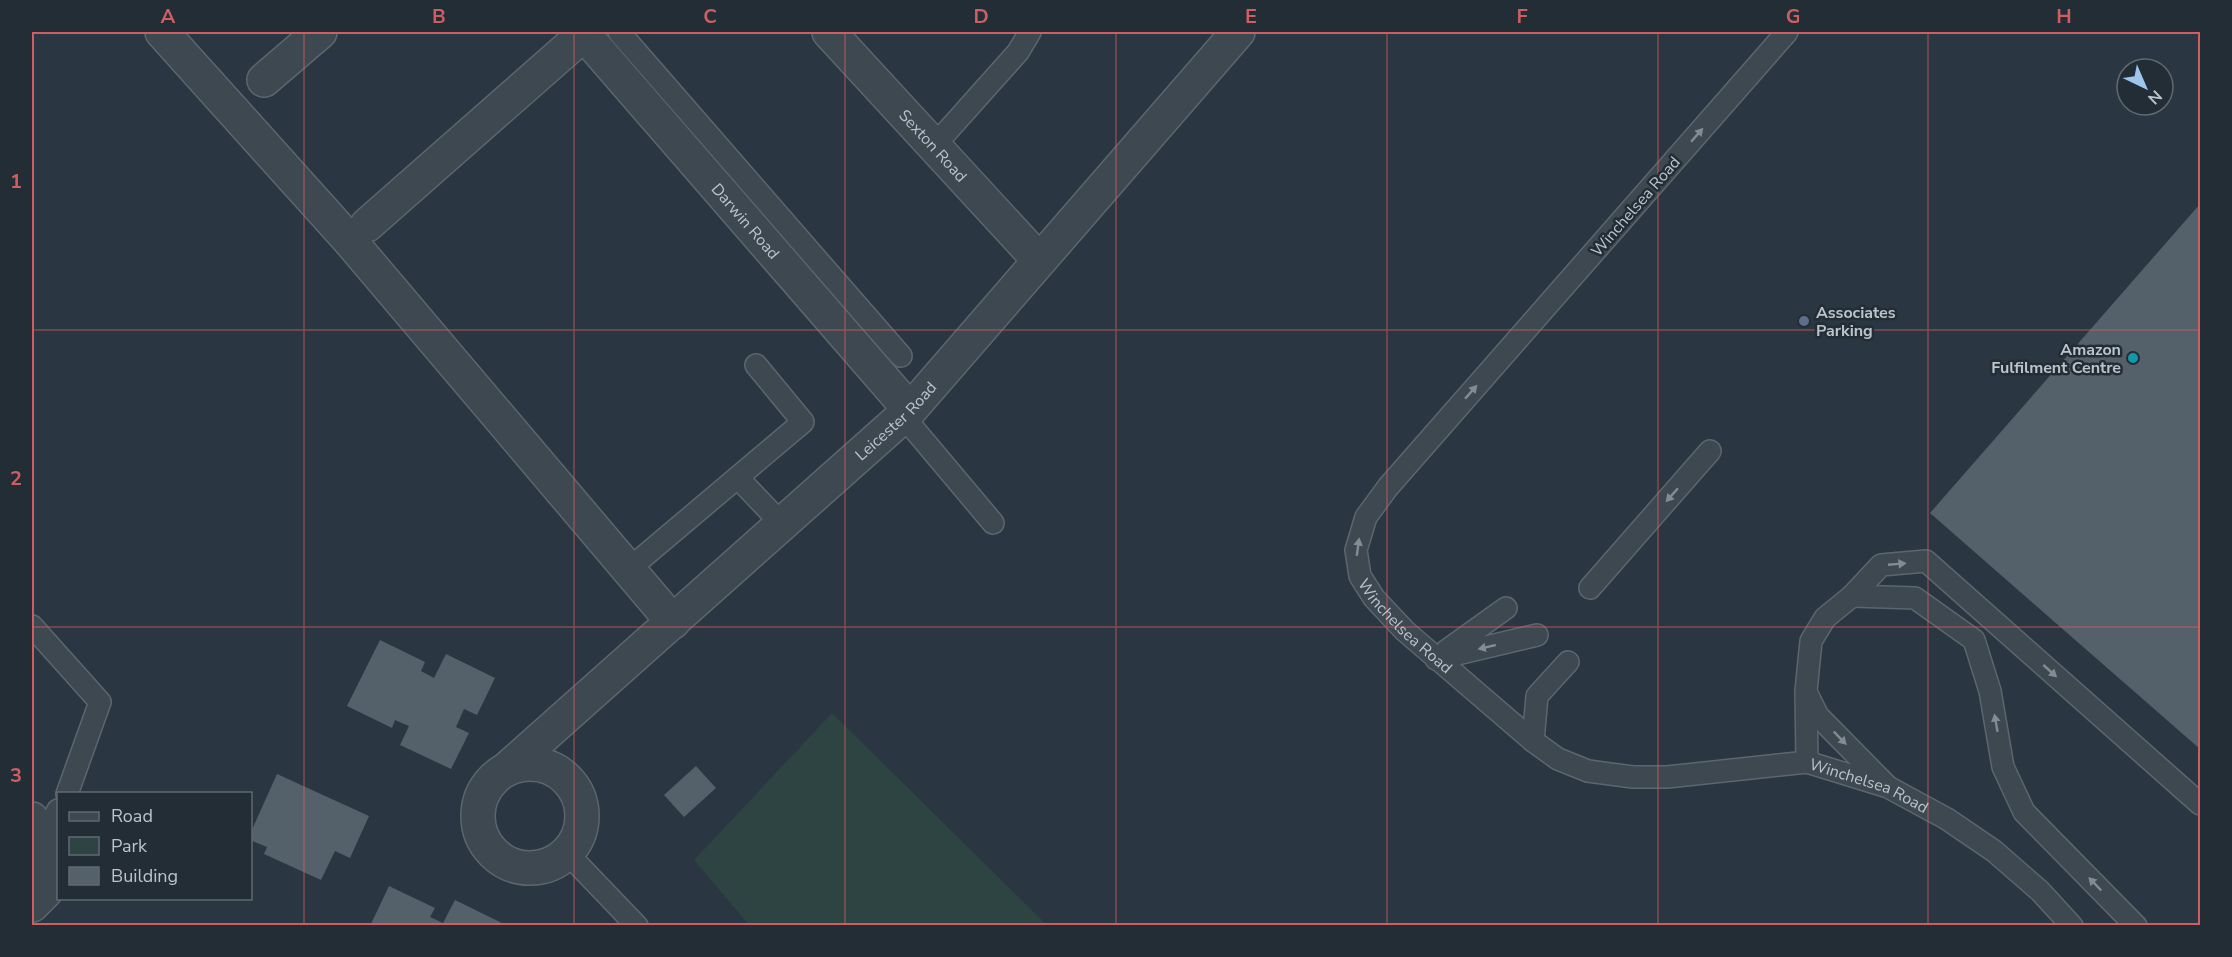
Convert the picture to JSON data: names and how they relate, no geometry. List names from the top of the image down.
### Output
{
  "streets": {
    "street": ["Sexton Road", "Darwin Road", "Leicester Road"],
    "lane": ["Winchelsea Road"]
  },
  "crossings": [
    ["Sexton Road", "Leicester Road"],
    ["Darwin Road", "Leicester Road"]
  ],
  "one_way": ["Winchelsea Road"],
  "places": ["Associates Parking", "Amazon Fulfilment Centre"],
  "legend": ["Road", "Park", "Building"],
  "north": "bottom right",
  "grid": {
    "columns": [
      "A",
      "B",
      "C",
      "D",
      "E",
      "F",
      "G",
      "H"
    ],
    "rows": ["1", "2", "3"]
  }
}
